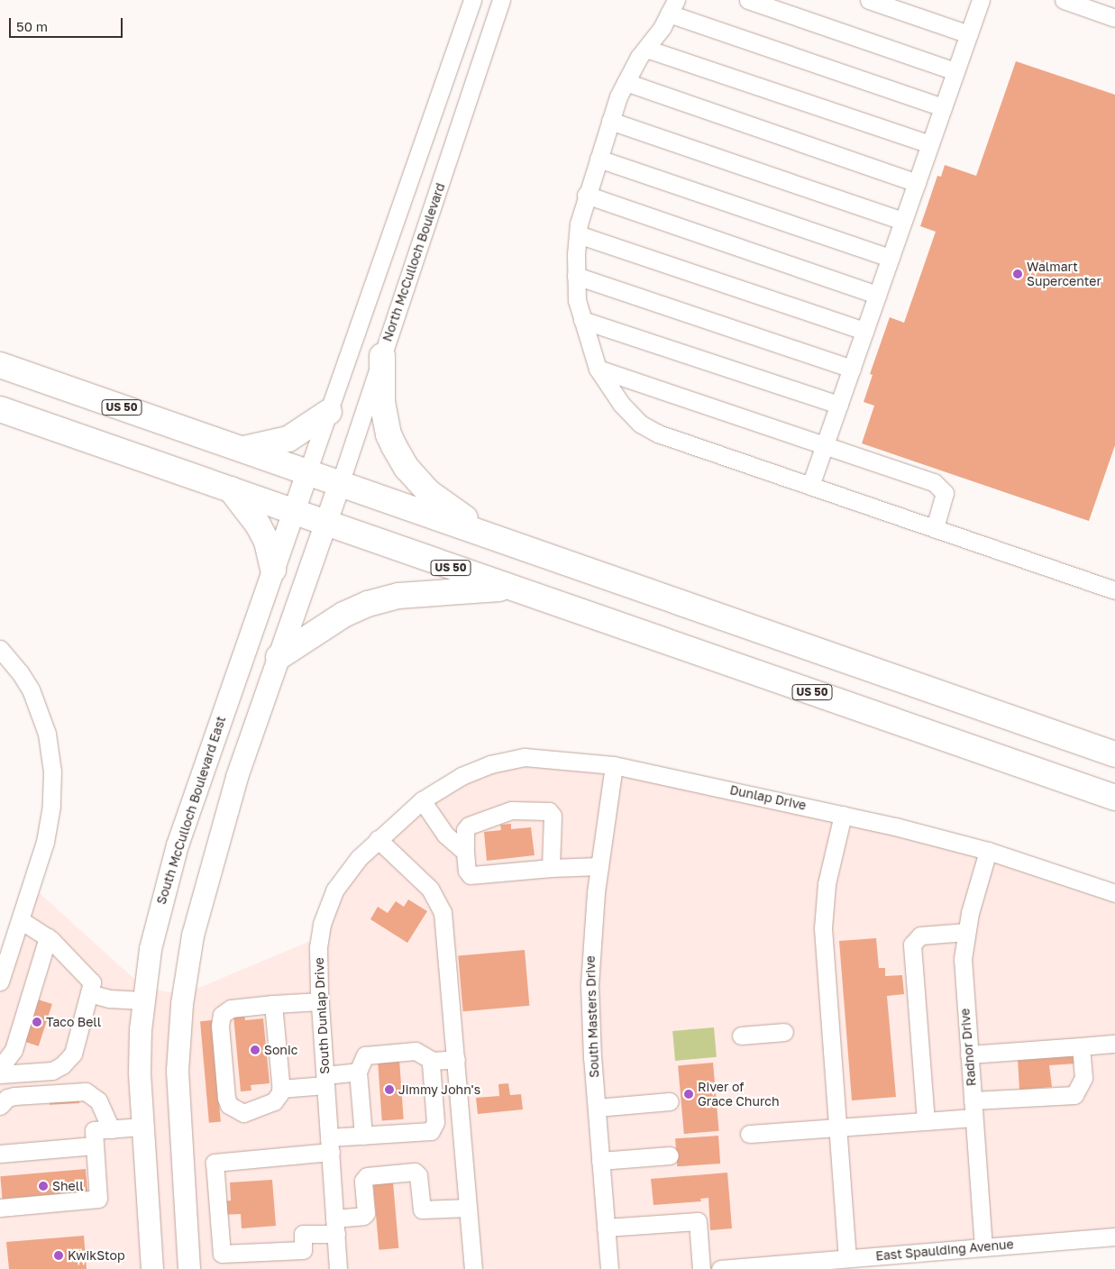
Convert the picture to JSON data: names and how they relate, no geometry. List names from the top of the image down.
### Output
{
  "streets": {
    "highway": ["US 50"],
    "main road": ["North McCulloch Boulevard", "South McCulloch Boulevard East"],
    "street": [
      "Dunlap Drive",
      "South Dunlap Drive",
      "South Masters Drive",
      "Radnor Drive",
      "East Spaulding Avenue"
    ]
  },
  "crossings": [
    ["North McCulloch Boulevard", "US 50"],
    ["US 50", "South McCulloch Boulevard East"],
    ["Dunlap Drive", "South Dunlap Drive"],
    ["Dunlap Drive", "South Masters Drive"],
    ["Dunlap Drive", "Radnor Drive"],
    ["Radnor Drive", "East Spaulding Avenue"]
  ],
  "places": [
    "Walmart Supercenter",
    "Taco Bell",
    "Sonic",
    "Jimmy John's",
    "River of Grace Church",
    "Shell",
    "KwikStop"
  ],
  "scale_bar": "50 m"
}
